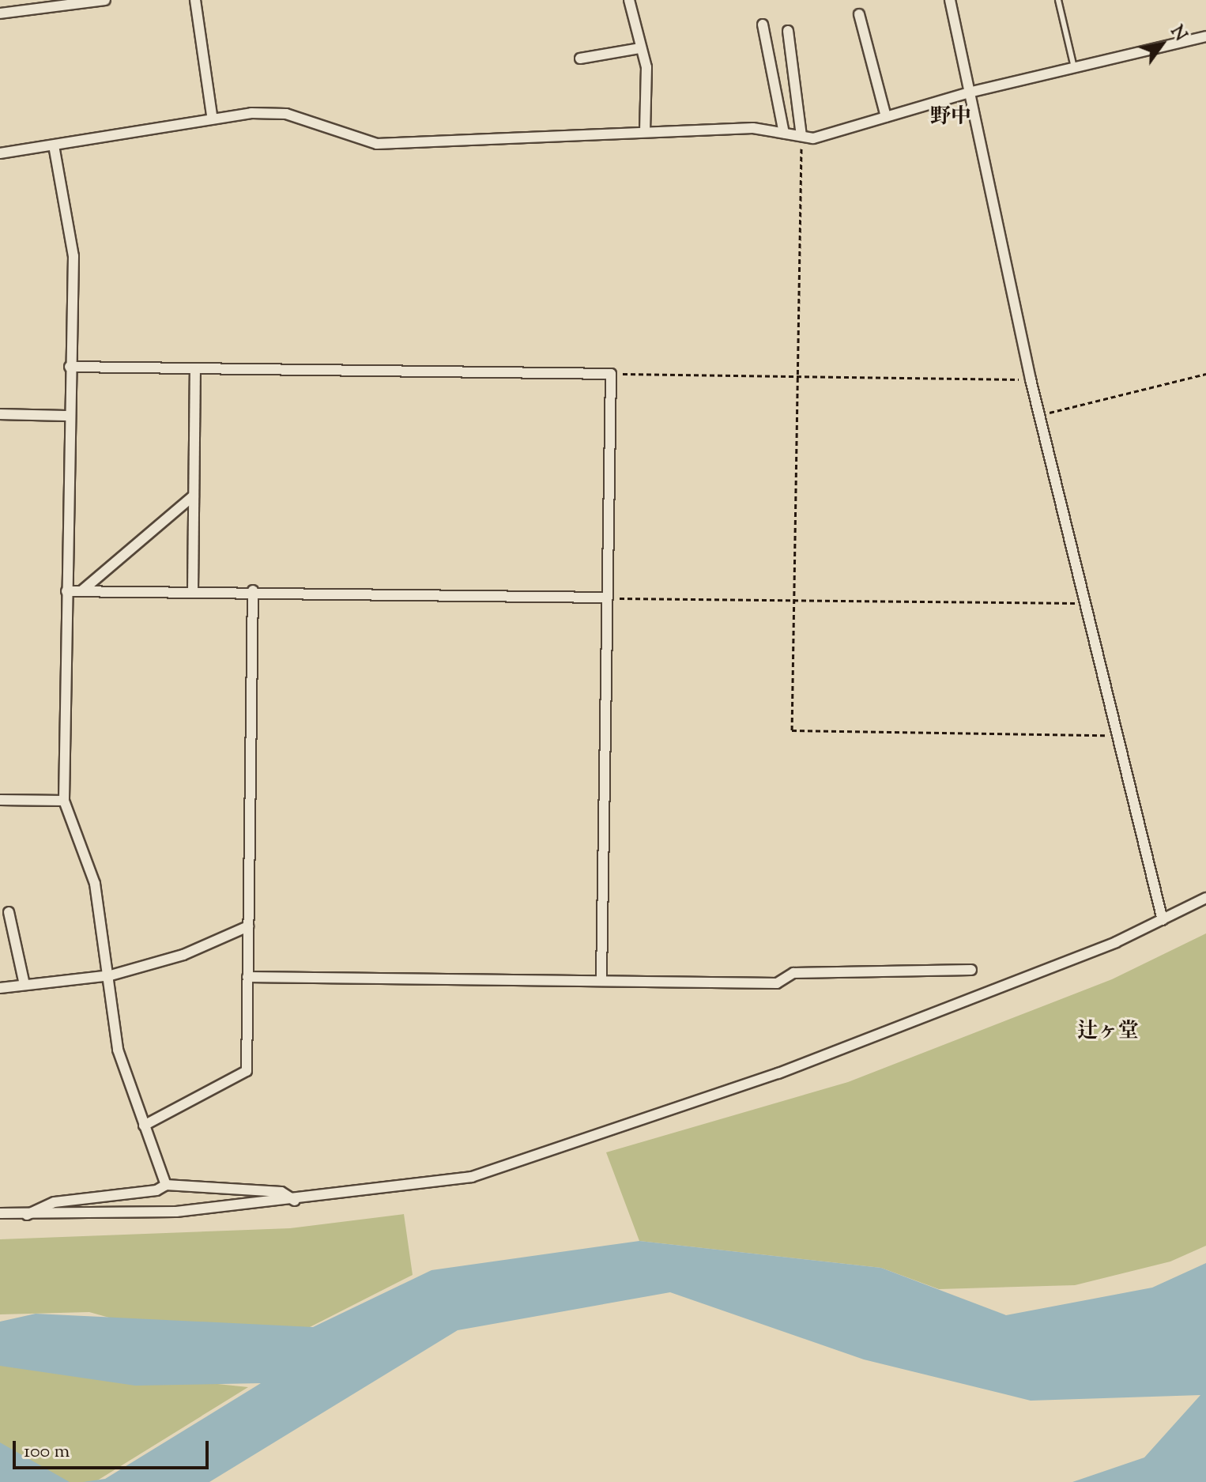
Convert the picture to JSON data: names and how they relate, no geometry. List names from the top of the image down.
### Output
{
  "districts": ["野中", "辻ヶ堂"],
  "scale_bar": "100 m",
  "north": "top right"
}
